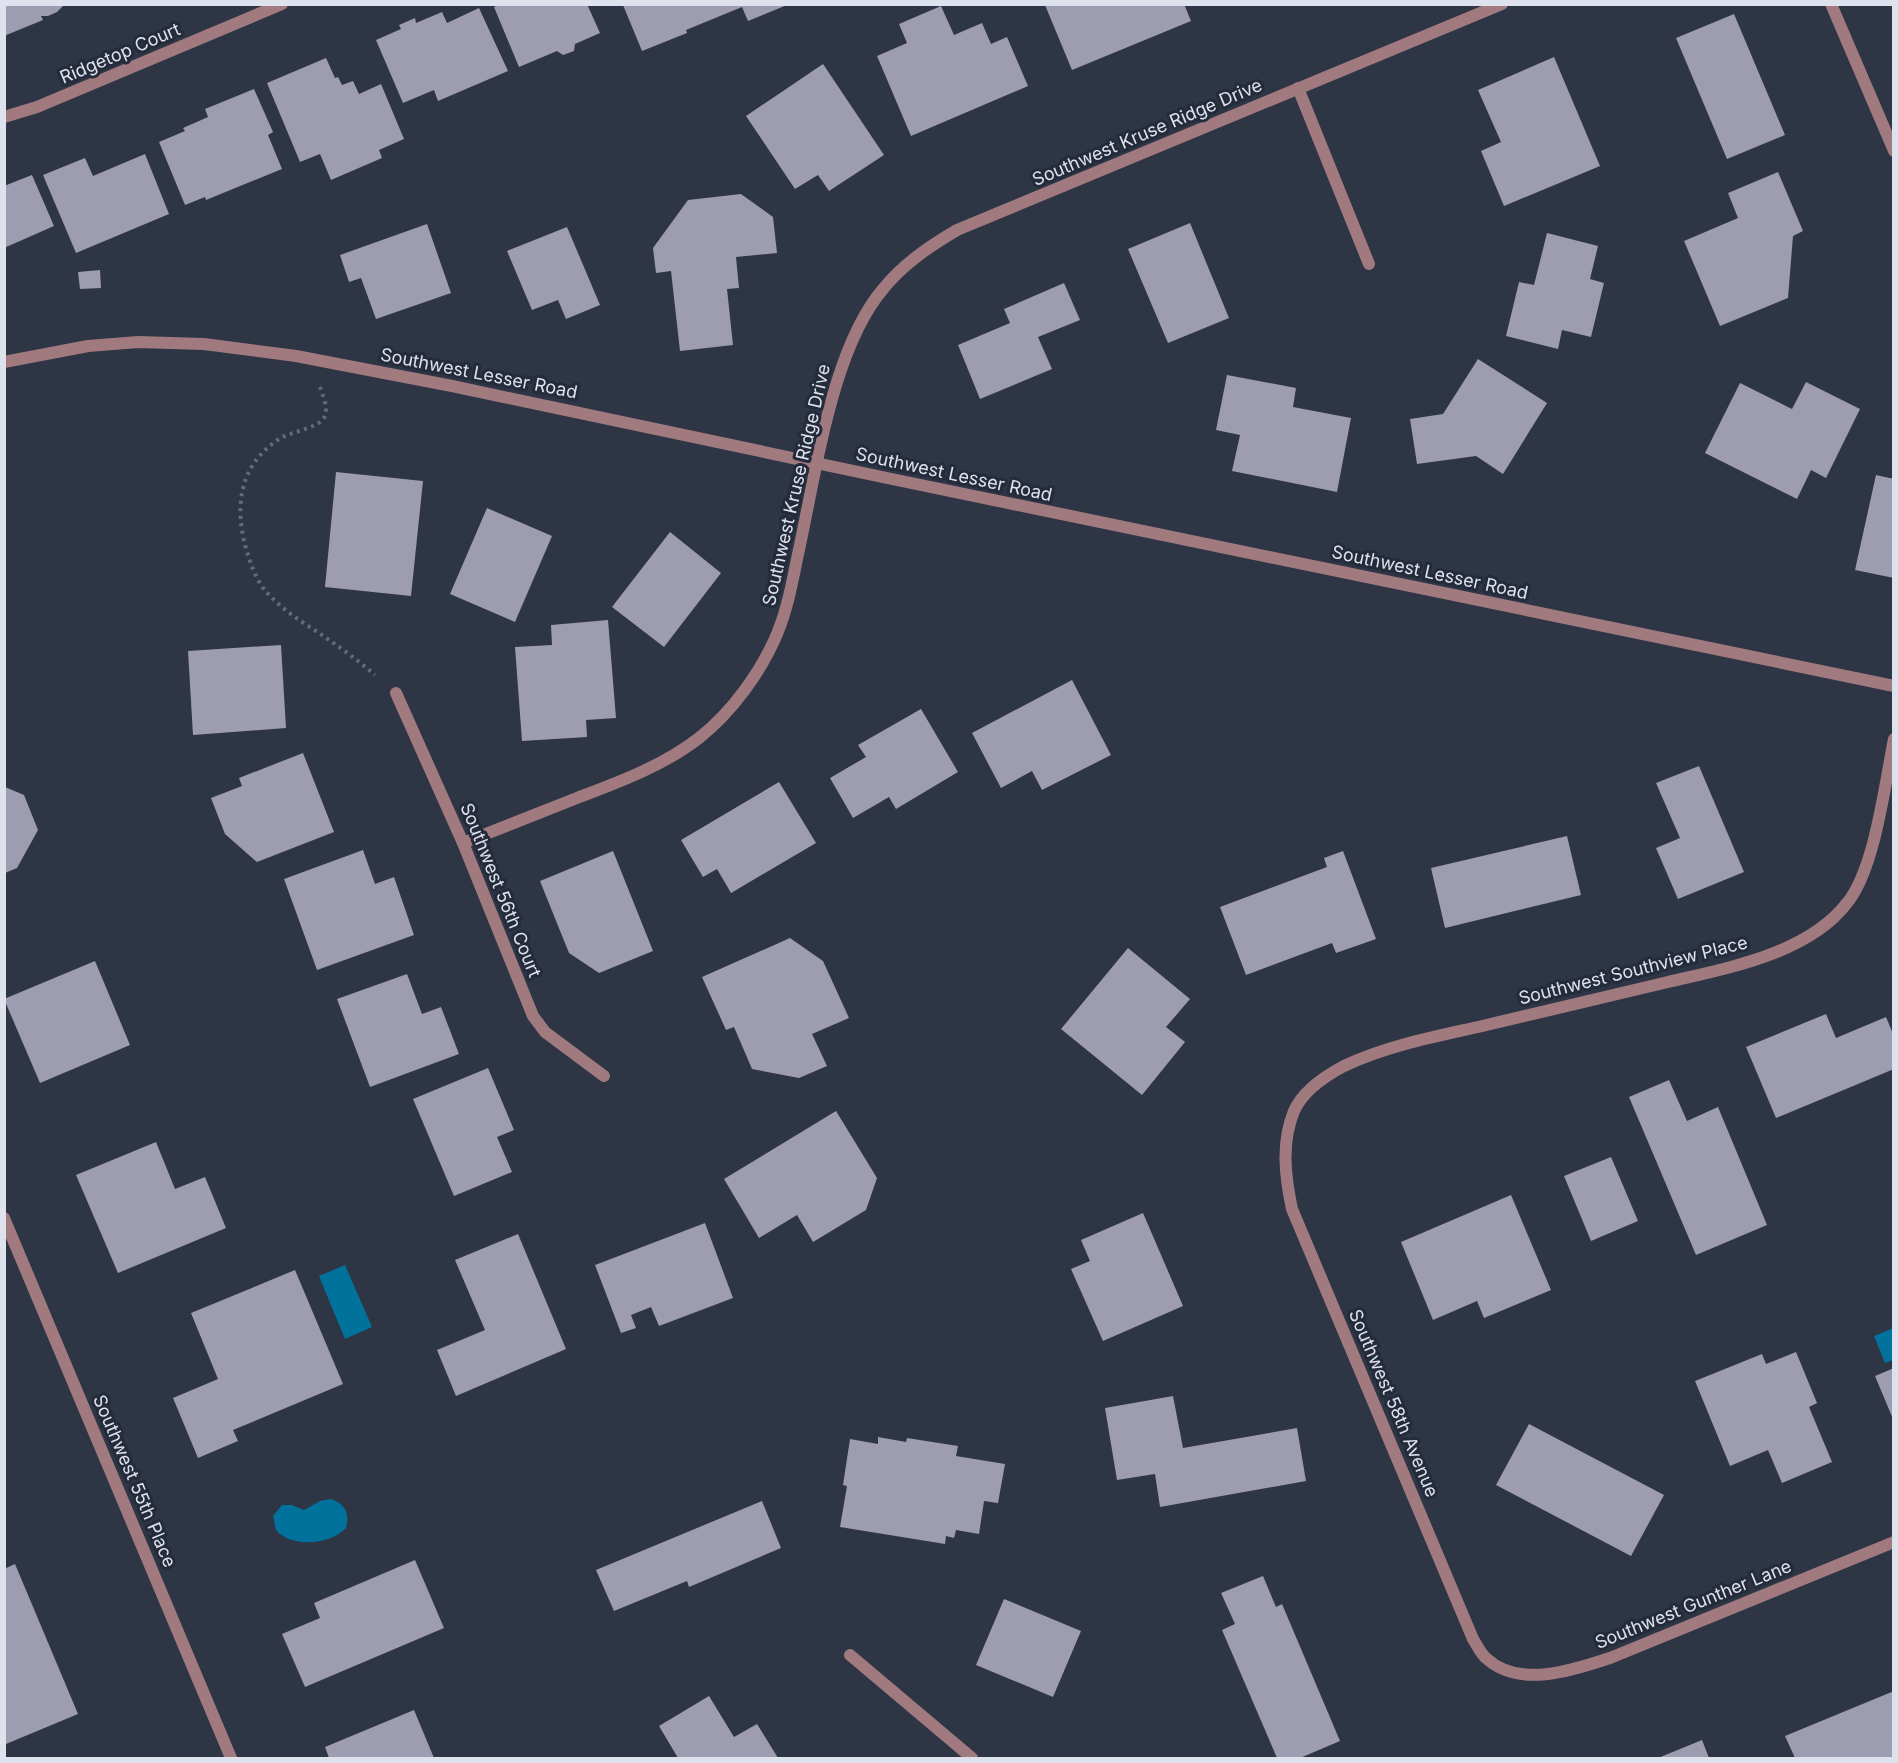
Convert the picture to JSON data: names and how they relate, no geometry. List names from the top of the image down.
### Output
{
  "streets": {
    "street": [
      "Ridgetop Court",
      "Southwest Kruse Ridge Drive",
      "Southwest Lesser Road",
      "Southwest 56th Court",
      "Southwest Southview Place",
      "Southwest 58th Avenue",
      "Southwest 55th Place",
      "Southwest Gunther Lane"
    ]
  },
  "crossings": [
    ["Southwest Kruse Ridge Drive", "Southwest Lesser Road"],
    ["Southwest Kruse Ridge Drive", "Southwest 56th Court"],
    ["Southwest Southview Place", "Southwest 58th Avenue"],
    ["Southwest 58th Avenue", "Southwest Gunther Lane"]
  ]
}
